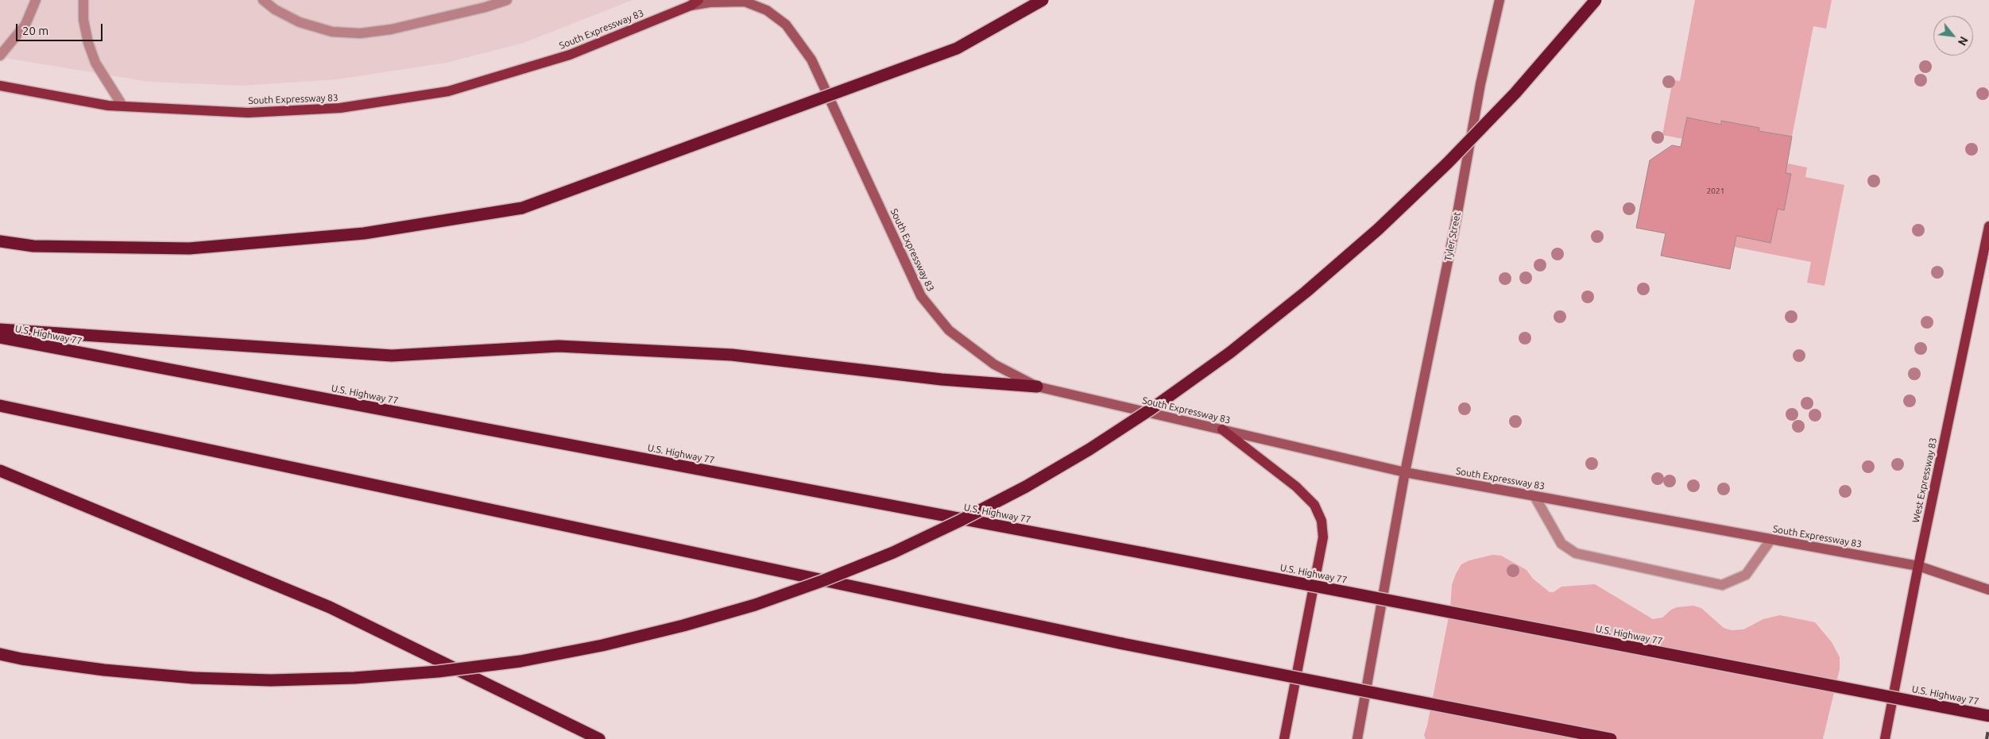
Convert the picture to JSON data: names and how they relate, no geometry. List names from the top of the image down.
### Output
{
  "streets": {
    "highway": ["U.S. Highway 77"],
    "main road": ["South Expressway 83", "Tyler Street", "West Expressway 83"]
  },
  "crossings": [
    ["South Expressway 83", "Tyler Street"],
    ["South Expressway 83", "West Expressway 83"]
  ],
  "house_numbers": ["2021"],
  "scale_bar": "20 m",
  "north": "bottom right"
}
